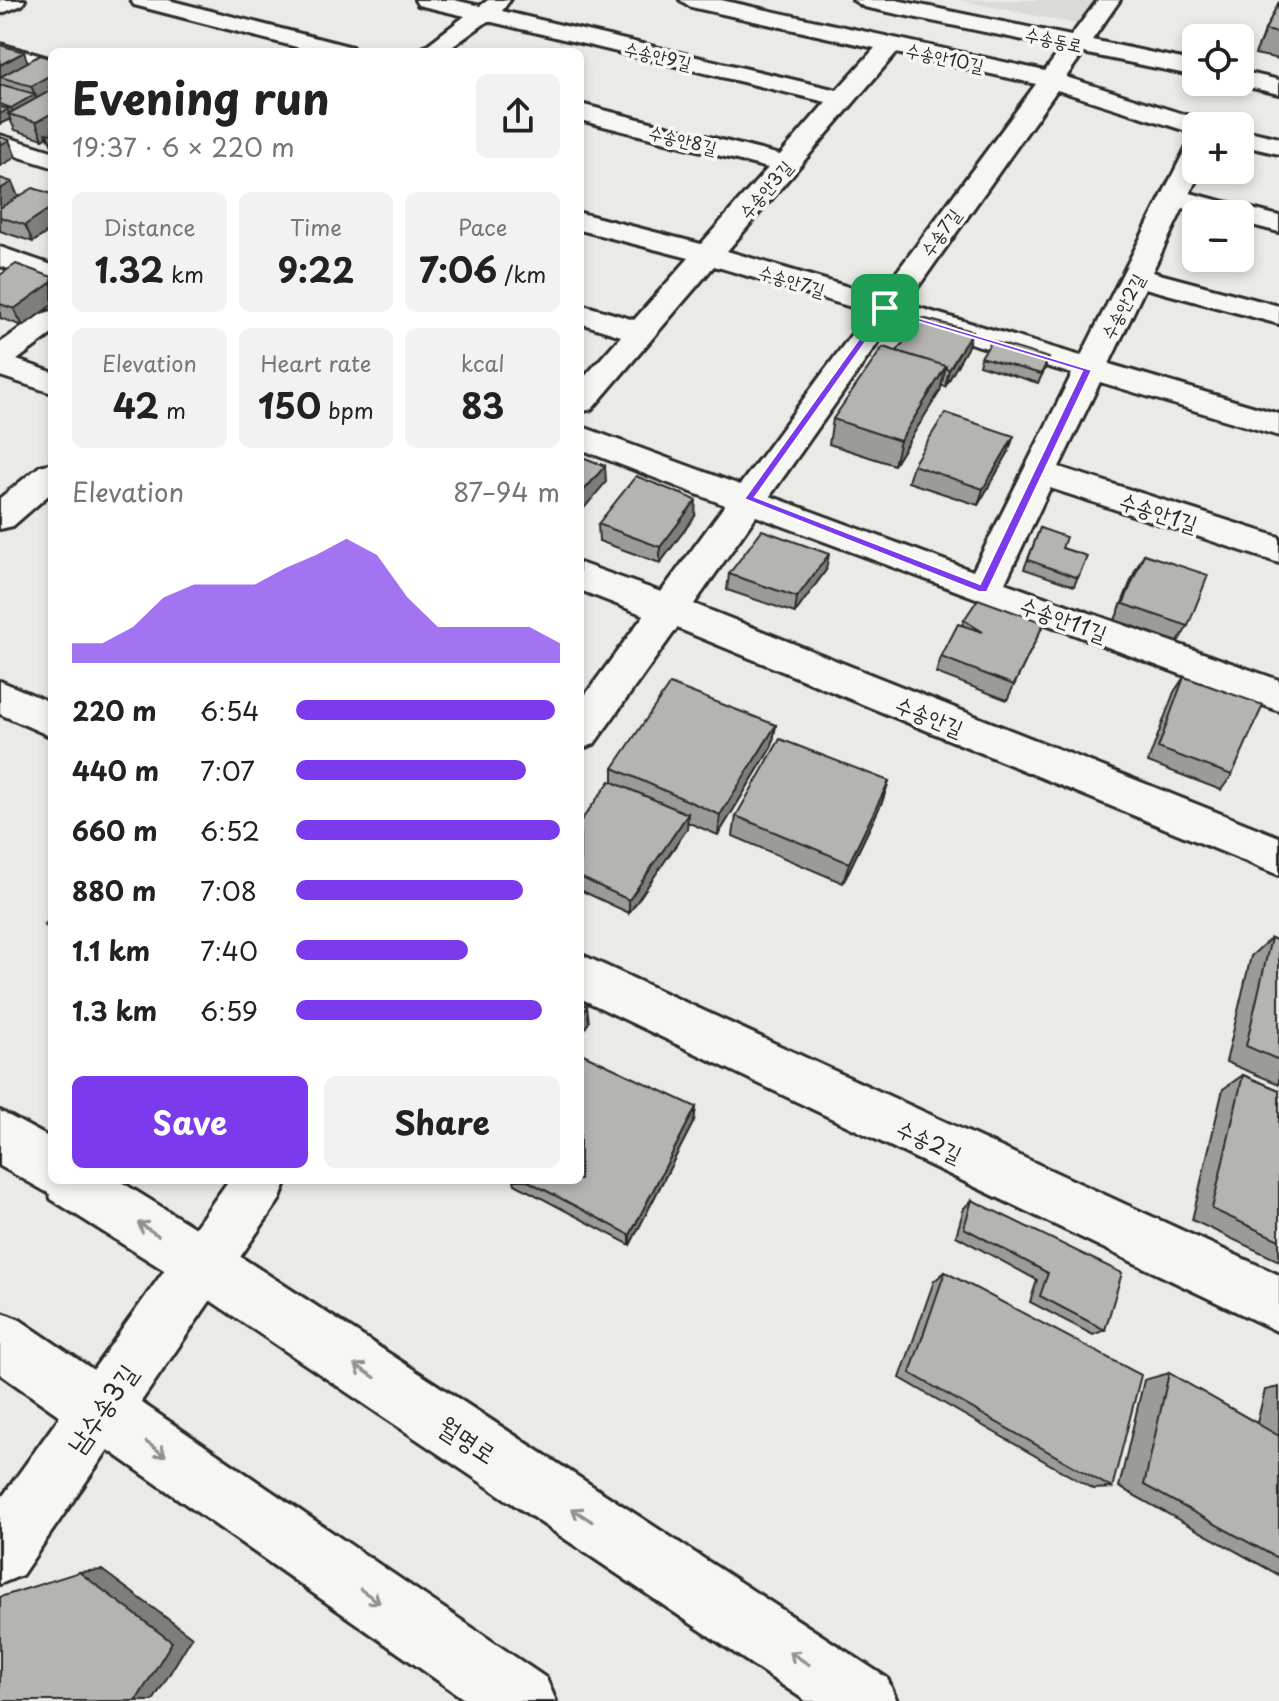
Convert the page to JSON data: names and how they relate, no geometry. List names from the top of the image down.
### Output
{
  "streets": {
    "street": [
      "수송동로",
      "수송안9길",
      "수송안10길",
      "수송안8길",
      "수송안3길",
      "수송7길",
      "수송안7길",
      "수송안2길",
      "수송안1길",
      "수송안11길",
      "수송안길",
      "수송2길",
      "남수송3길",
      "월명로"
    ]
  },
  "crossings": [
    ["수송동로", "수송7길"],
    ["수송안9길", "수송안3길"],
    ["수송안10길", "수송안3길"],
    ["수송안10길", "수송7길"],
    ["수송안8길", "수송안3길"],
    ["수송안3길", "수송안7길"],
    ["수송7길", "수송안7길"],
    ["수송7길", "수송안11길"],
    ["수송7길", "수송안길"],
    ["수송안7길", "수송안2길"],
    ["수송안2길", "수송안1길"],
    ["수송안2길", "수송안11길"],
    ["남수송3길", "월명로"]
  ],
  "page": {
    "map_buttons": ["+", "−"],
    "heading": ["Evening run", "19:37 · 6 × 220 m"],
    "stats": [
      ["Distance", "1.32 km"],
      ["Time", "9:22"],
      ["Pace", "7:06 /km"],
      ["Elevation", "42 m"],
      ["Heart rate", "150 bpm"],
      ["kcal", "83"]
    ],
    "chart": ["Elevation", "87–94 m"],
    "list": [
      {
        "name": "220 m",
        "note": "6:54"
      },
      {
        "name": "440 m",
        "note": "7:07"
      },
      {
        "name": "660 m",
        "note": "6:52"
      },
      {
        "name": "880 m",
        "note": "7:08"
      },
      {
        "name": "1.1 km",
        "note": "7:40"
      },
      {
        "name": "1.3 km",
        "note": "6:59"
      }
    ],
    "buttons": ["Save", "Share"]
  }
}
